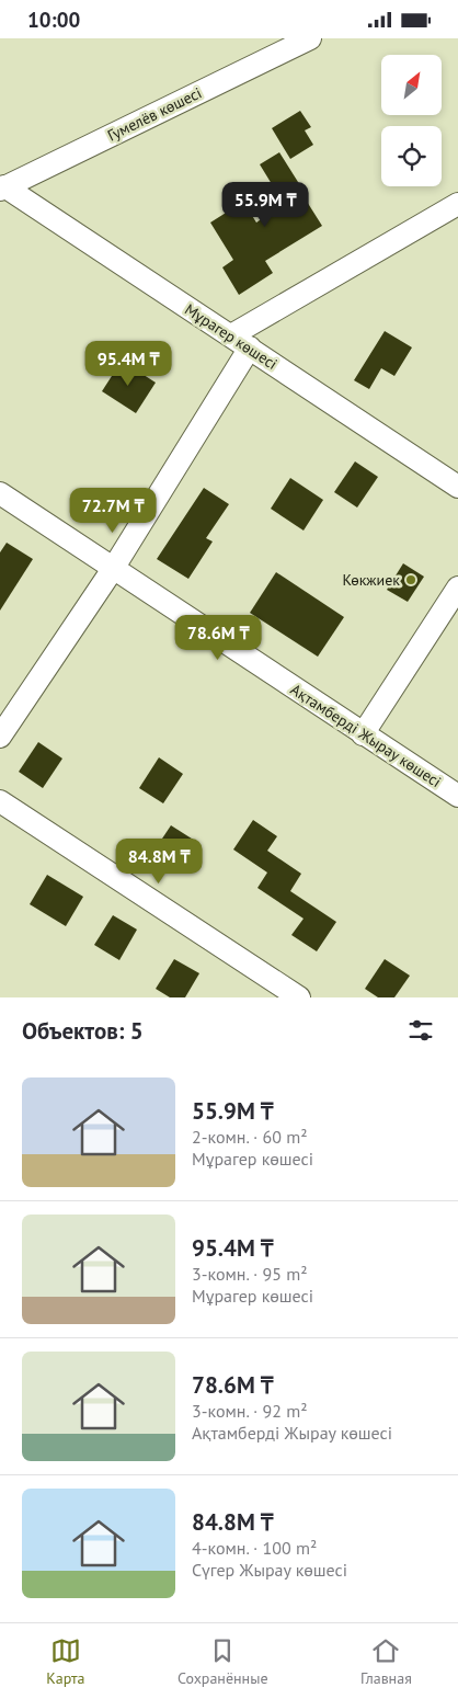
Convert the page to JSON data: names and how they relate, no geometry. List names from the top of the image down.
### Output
{
  "streets": {
    "street": ["Гумелёв көшесі", "Мұрагер көшесі", "Ақтамберді Жырау көшесі"]
  },
  "crossings": [
    ["Гумелёв көшесі", "Мұрагер көшесі"]
  ],
  "places": ["Көкжиек"],
  "north": "top right",
  "page": {
    "status": "10:00",
    "price": [
      "55.9M ₸",
      "95.4M ₸",
      "72.7M ₸",
      "78.6M ₸",
      "84.8M ₸"
    ],
    "heading": "Объектов: 5",
    "list": [
      {
        "name": "55.9M ₸",
        "note": "2-комн. · 60 m² · Мұрагер көшесі"
      },
      {
        "name": "95.4M ₸",
        "note": "3-комн. · 95 m² · Мұрагер көшесі"
      },
      {
        "name": "78.6M ₸",
        "note": "3-комн. · 92 m² · Ақтамберді Жырау көшесі"
      },
      {
        "name": "84.8M ₸",
        "note": "4-комн. · 100 m² · Сүгер Жырау көшесі"
      }
    ],
    "tabs": ["Карта", "Сохранённые", "Главная"]
  }
}
